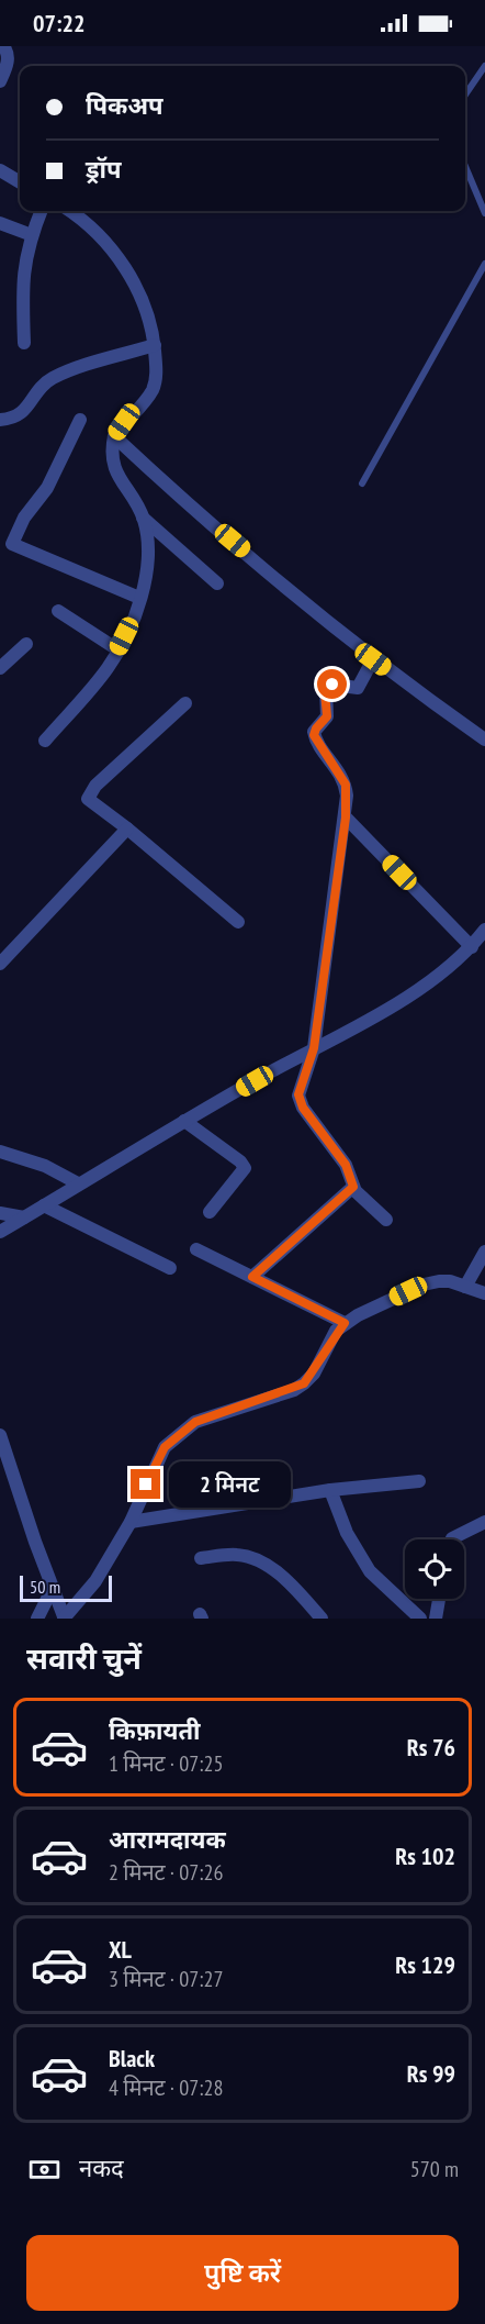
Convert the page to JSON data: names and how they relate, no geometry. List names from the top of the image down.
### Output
{
  "scale_bar": "50 m",
  "page": {
    "status": "07:22",
    "banner": ["पिकअप", "ड्रॉप"],
    "bubble": "2 मिनट",
    "scale": "50 m",
    "heading": "सवारी चुनें",
    "list": [
      {
        "name": "किफ़ायती",
        "note": "1 मिनट · 07:25",
        "value": "Rs 76"
      },
      {
        "name": "आरामदायक",
        "note": "2 मिनट · 07:26",
        "value": "Rs 102"
      },
      {
        "name": "XL",
        "note": "3 मिनट · 07:27",
        "value": "Rs 129"
      },
      {
        "name": "Black",
        "note": "4 मिनट · 07:28",
        "value": "Rs 99"
      }
    ],
    "pay": ["नकद", "570 m"],
    "buttons": "पुष्टि करें"
  }
}
